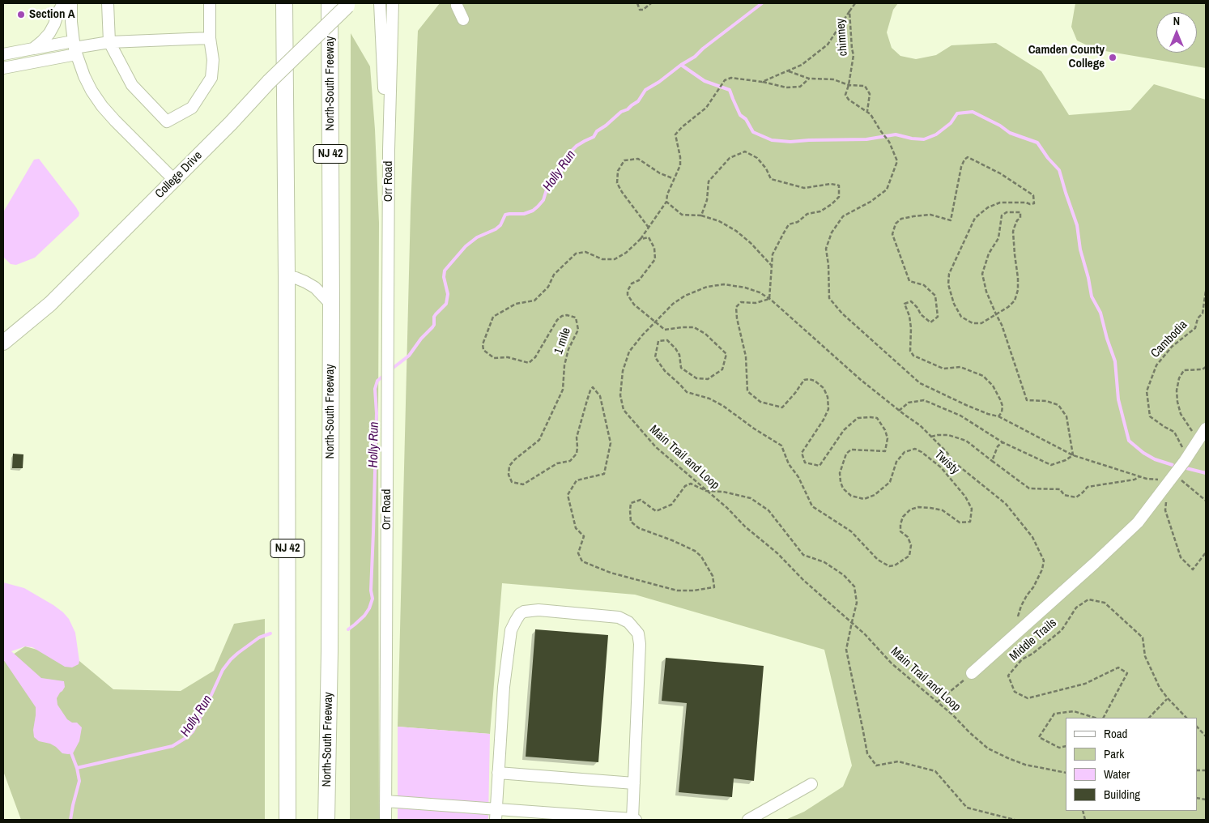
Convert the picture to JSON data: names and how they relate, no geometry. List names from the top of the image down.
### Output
{
  "streets": {
    "highway": ["North-South Freeway", "NJ 42"],
    "main road": ["College Drive"],
    "street": ["Orr Road"],
    "path": [
      "chimney",
      "Cambodia",
      "1 mile",
      "Main Trail and Loop",
      "Twisty",
      "Middle Trails"
    ]
  },
  "crossings": [
    ["1 mile", "Main Trail and Loop"],
    ["Main Trail and Loop", "Twisty"]
  ],
  "water": ["Holly Run"],
  "places": ["Section A", "Camden County College"],
  "legend": [
    "Road",
    "Park",
    "Water",
    "Building"
  ],
  "north": "top"
}
